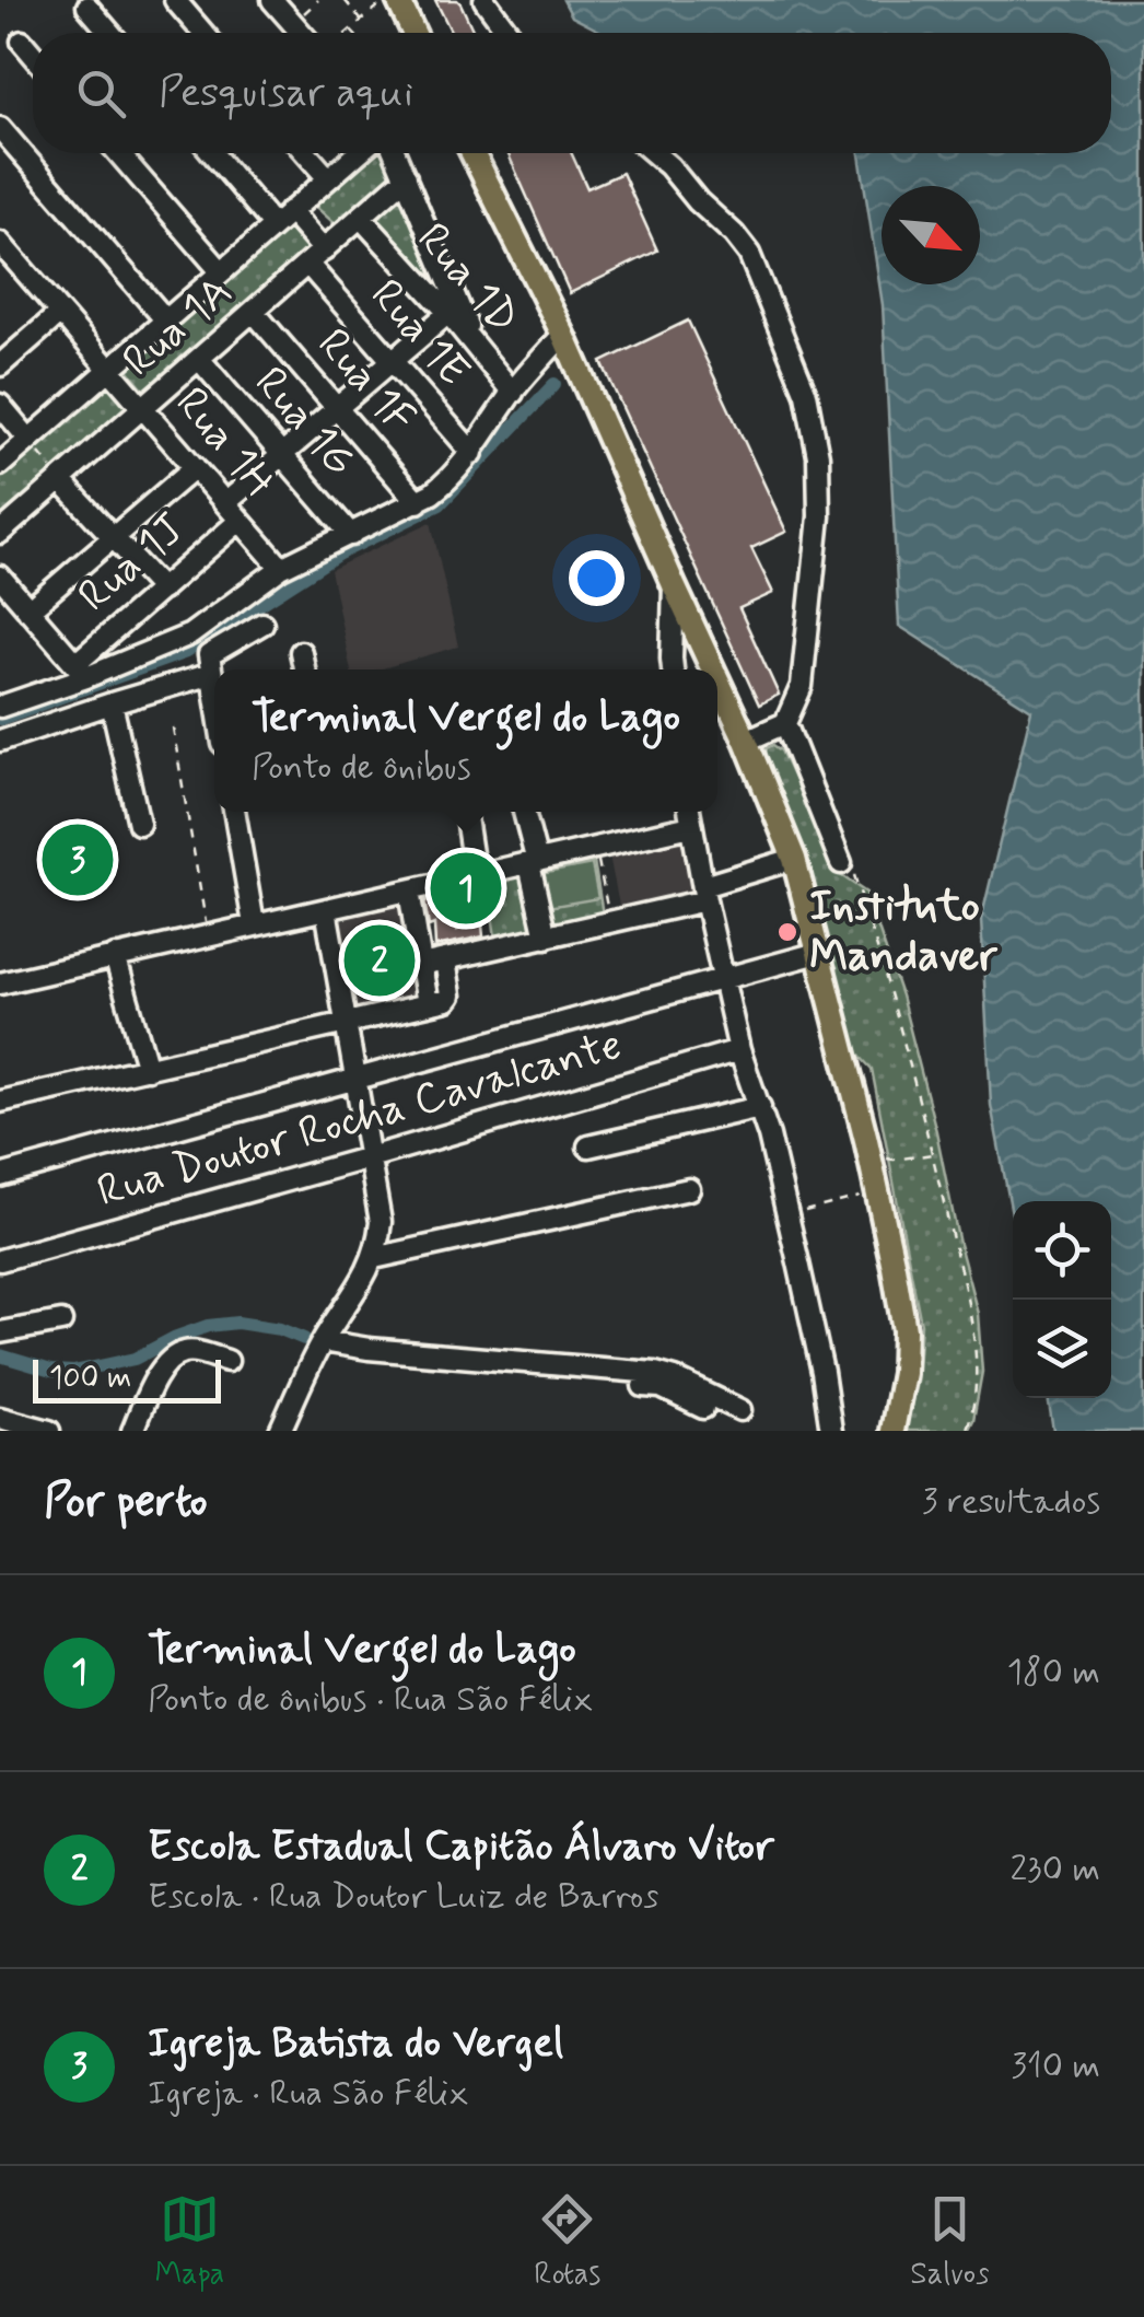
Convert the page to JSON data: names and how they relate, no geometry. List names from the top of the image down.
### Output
{
  "streets": {
    "street": [
      "Rua 1D",
      "Rua 1A",
      "Rua 1E",
      "Rua 1F",
      "Rua 1G",
      "Rua 1H",
      "Rua 1J",
      "Rua Doutor Rocha Cavalcante"
    ]
  },
  "crossings": [
    ["Rua 1D", "Rua 1A"],
    ["Rua 1A", "Rua 1E"],
    ["Rua 1A", "Rua 1F"],
    ["Rua 1A", "Rua 1G"],
    ["Rua 1A", "Rua 1H"],
    ["Rua 1H", "Rua 1J"]
  ],
  "places": ["Instituto Mandaver"],
  "scale_bar": "100 m",
  "north": "bottom right",
  "page": {
    "search": "Pesquisar aqui",
    "popup": ["Terminal Vergel do Lago", "Ponto de ônibus"],
    "pins": ["3", "1", "2"],
    "scale": "100 m",
    "heading": ["Por perto", "3 resultados"],
    "list": [
      {
        "mark": "1",
        "name": "Terminal Vergel do Lago",
        "note": "Ponto de ônibus · Rua São Félix",
        "value": "180 m"
      },
      {
        "mark": "2",
        "name": "Escola Estadual Capitão Álvaro Vitor",
        "note": "Escola · Rua Doutor Luiz de Barros",
        "value": "230 m"
      },
      {
        "mark": "3",
        "name": "Igreja Batista do Vergel",
        "note": "Igreja · Rua São Félix",
        "value": "310 m"
      }
    ],
    "nav": ["Mapa", "Rotas", "Salvos"]
  }
}
